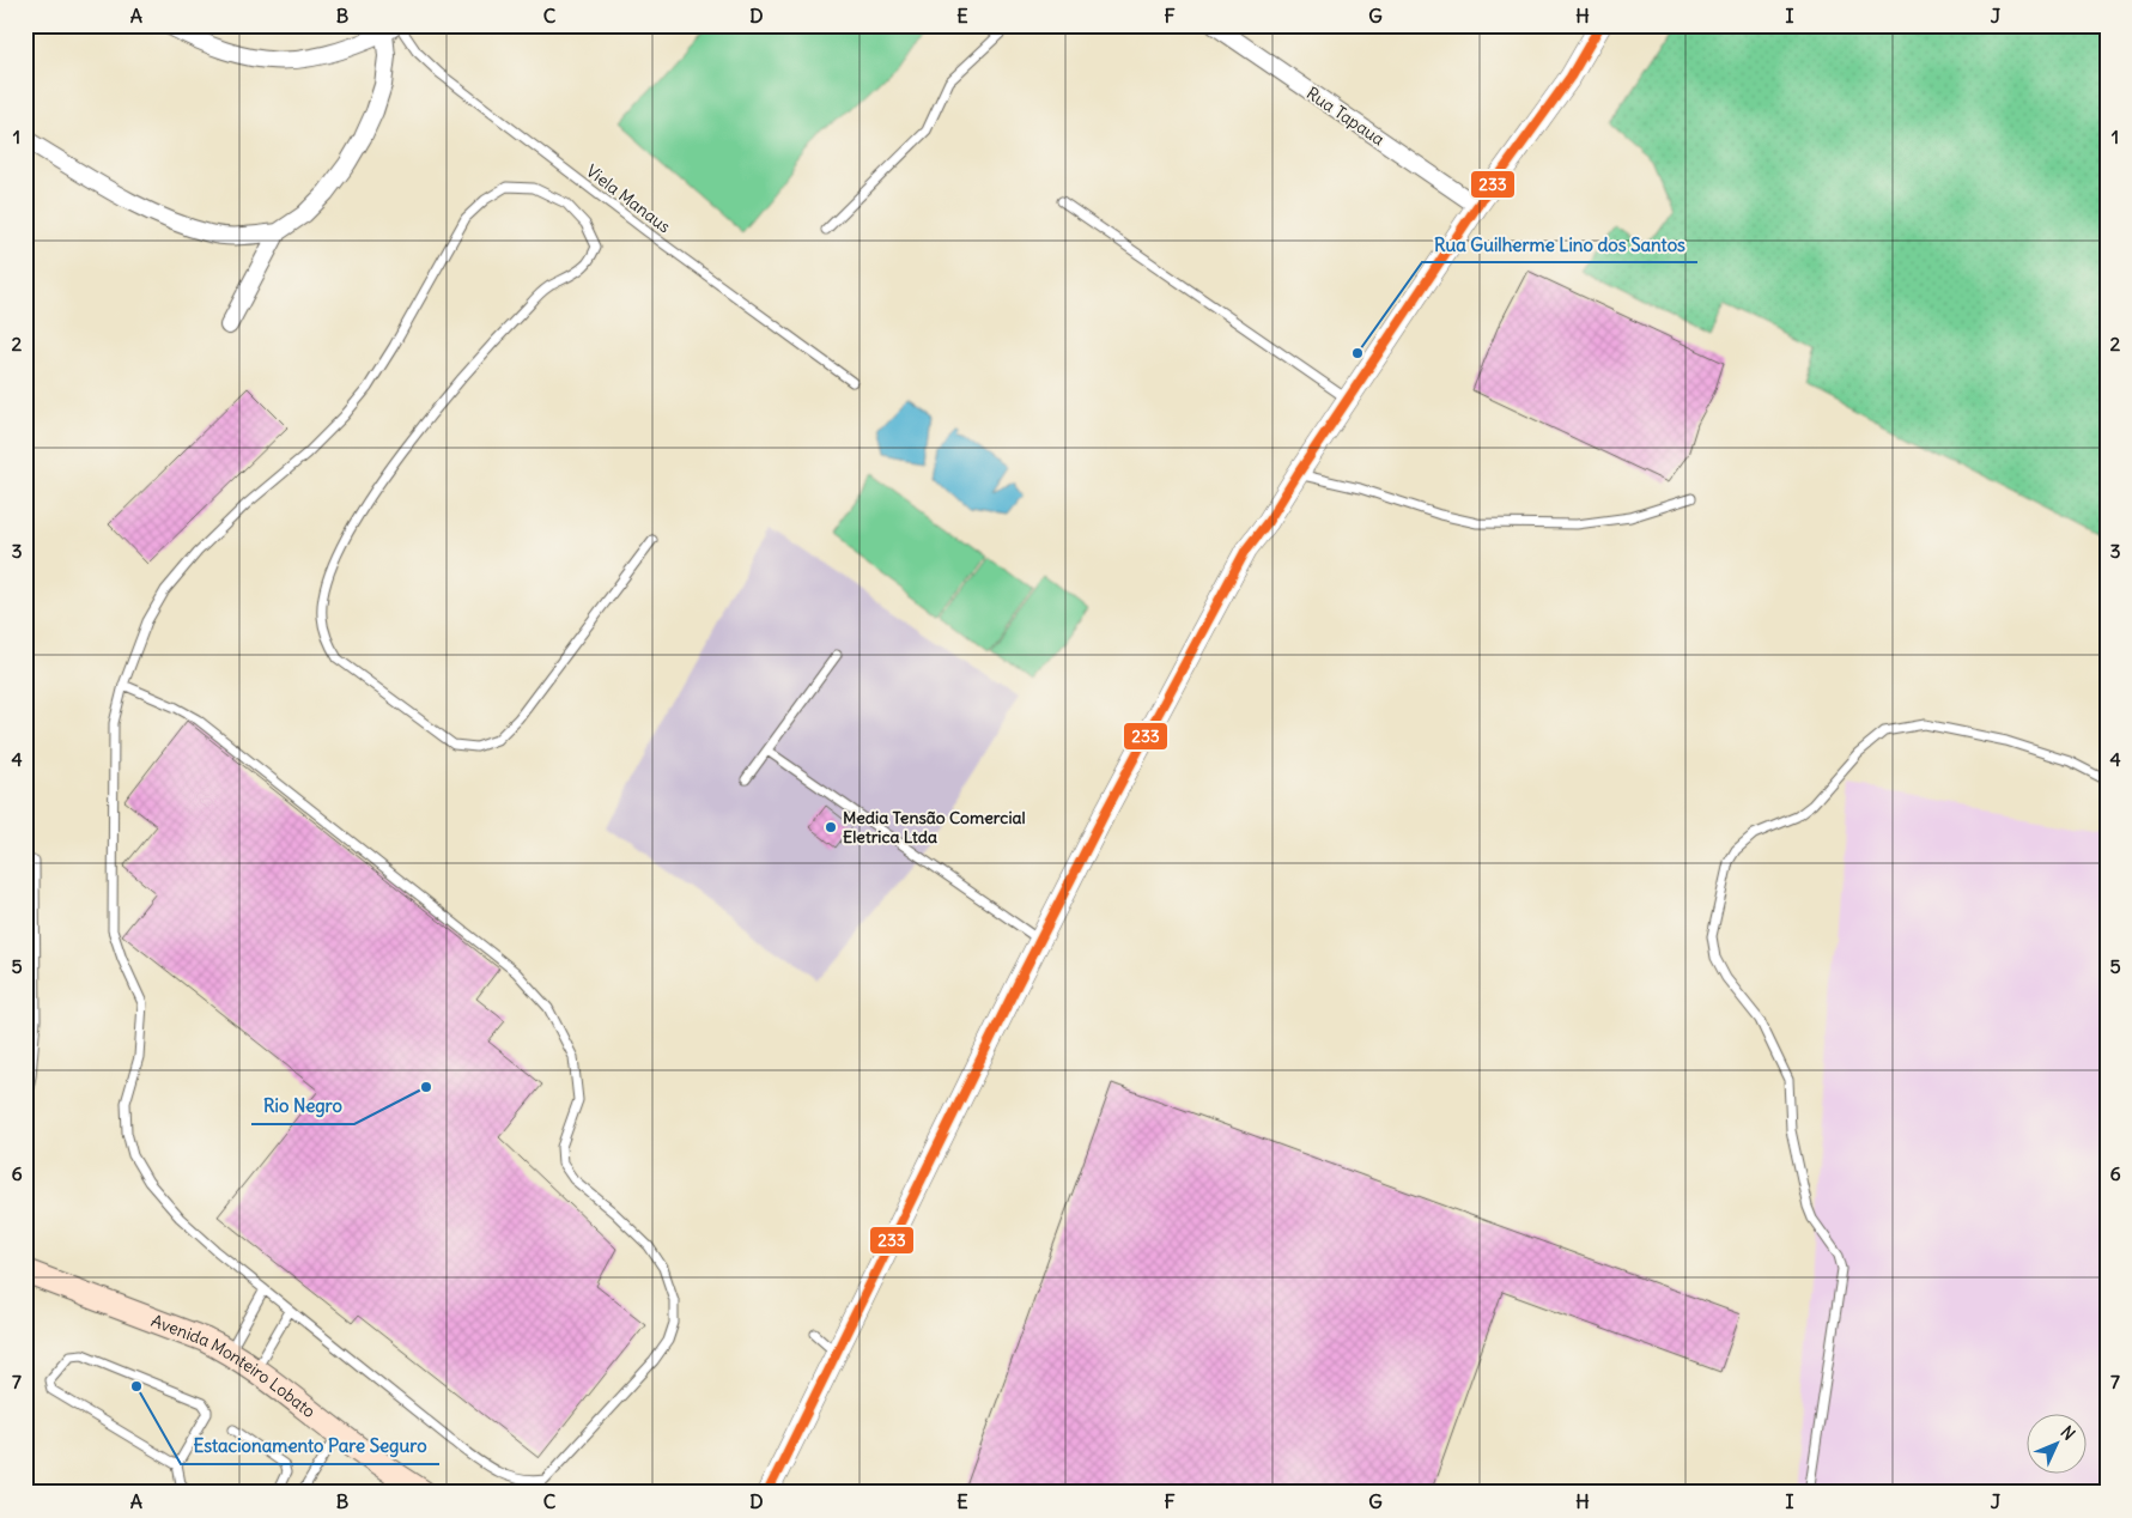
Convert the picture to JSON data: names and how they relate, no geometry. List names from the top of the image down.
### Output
{
  "streets": {
    "main road": ["Avenida Monteiro Lobato"],
    "street": ["Rua Tapaua"],
    "lane": ["Viela Manaus"]
  },
  "places": [
    "Rua Guilherme Lino dos Santos",
    "Media Tensão Comercial Eletrica Ltda",
    "Rio Negro",
    "Estacionamento Pare Seguro"
  ],
  "lines": ["transit line 233"],
  "north": "top right",
  "grid": {
    "columns": [
      "A",
      "B",
      "C",
      "D",
      "E",
      "F",
      "G",
      "H",
      "I",
      "J"
    ],
    "rows": [
      "1",
      "2",
      "3",
      "4",
      "5",
      "6",
      "7"
    ]
  }
}
